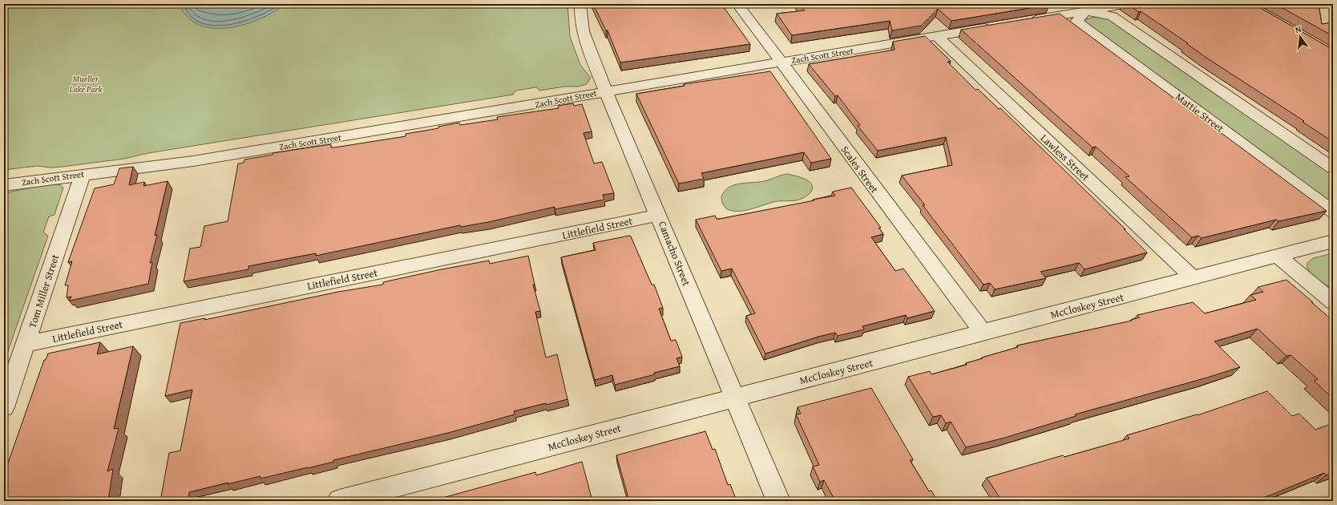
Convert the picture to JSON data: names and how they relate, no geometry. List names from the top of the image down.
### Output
{
  "streets": {
    "street": [
      "Zach Scott Street",
      "Mattie Street",
      "Lawless Street",
      "Scales Street",
      "Littlefield Street",
      "Camacho Street",
      "Tom Miller Street",
      "McCloskey Street"
    ]
  },
  "crossings": [
    ["Zach Scott Street", "Lawless Street"],
    ["Zach Scott Street", "Scales Street"],
    ["Zach Scott Street", "Camacho Street"],
    ["Zach Scott Street", "Tom Miller Street"],
    ["Lawless Street", "McCloskey Street"],
    ["Scales Street", "McCloskey Street"],
    ["Littlefield Street", "Camacho Street"],
    ["Littlefield Street", "Tom Miller Street"],
    ["Camacho Street", "McCloskey Street"]
  ],
  "parks": ["Mueller Lake Park"],
  "north": "top"
}
